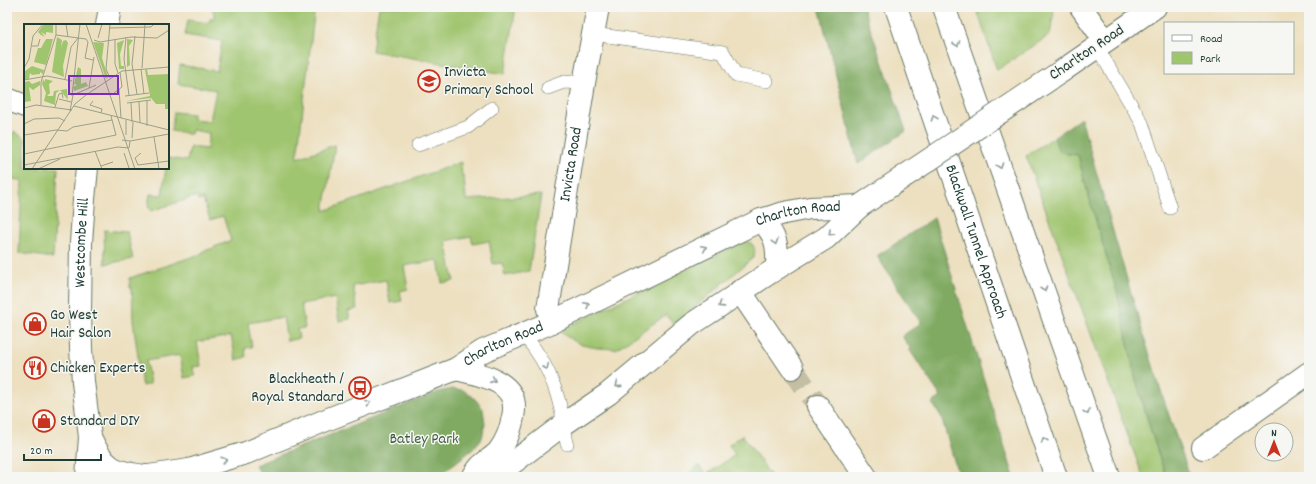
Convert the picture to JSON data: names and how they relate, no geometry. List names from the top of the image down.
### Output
{
  "streets": {
    "main road": [
      "Charlton Road",
      "Invicta Road",
      "Blackwall Tunnel Approach",
      "Westcombe Hill"
    ]
  },
  "crossings": [
    ["Charlton Road", "Invicta Road"],
    ["Charlton Road", "Westcombe Hill"]
  ],
  "parks": ["Batley Park"],
  "places": {
    "school or university": ["Invicta Primary School"],
    "shop": ["Go West Hair Salon", "Standard DIY"],
    "restaurant": ["Chicken Experts"],
    "bus stop": ["Blackheath / Royal Standard"]
  },
  "legend": ["Road", "Park"],
  "scale_bar": "20 m",
  "north": "top"
}
